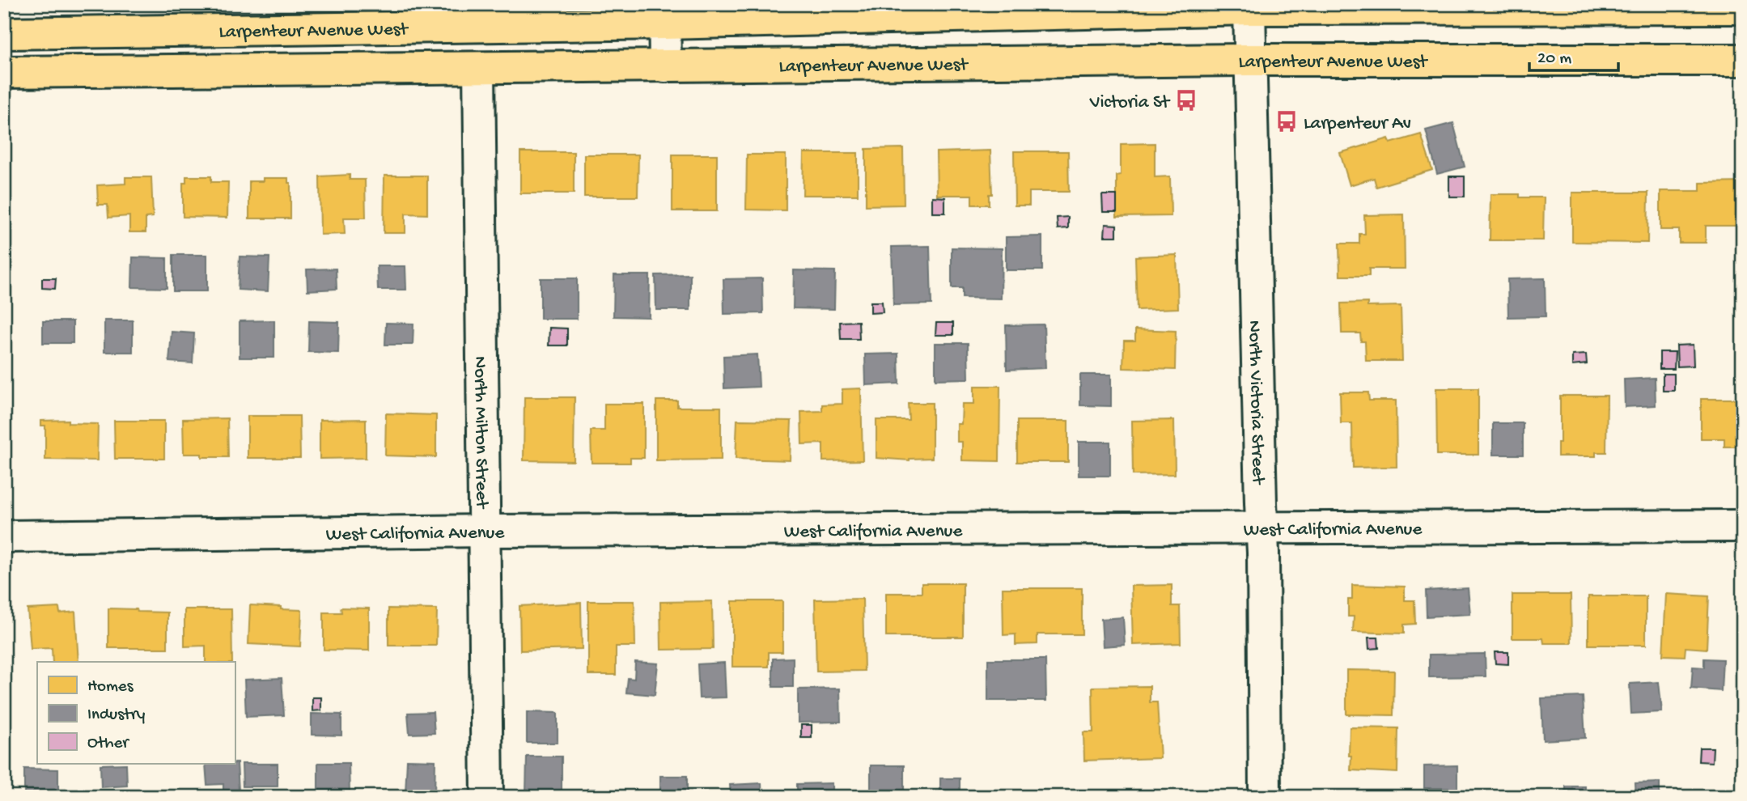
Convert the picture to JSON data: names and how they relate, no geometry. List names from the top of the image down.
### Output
{
  "streets": {
    "main road": ["Larpenteur Avenue West"],
    "street": ["North Victoria Street", "North Milton Street", "West California Avenue"]
  },
  "crossings": [
    ["Larpenteur Avenue West", "North Victoria Street"],
    ["Larpenteur Avenue West", "North Milton Street"],
    ["North Victoria Street", "West California Avenue"],
    ["North Milton Street", "West California Avenue"]
  ],
  "places": {
    "bus stop": ["Victoria St", "Larpenteur Av"]
  },
  "legend": ["Homes", "Industry", "Other"],
  "scale_bar": "20 m"
}
